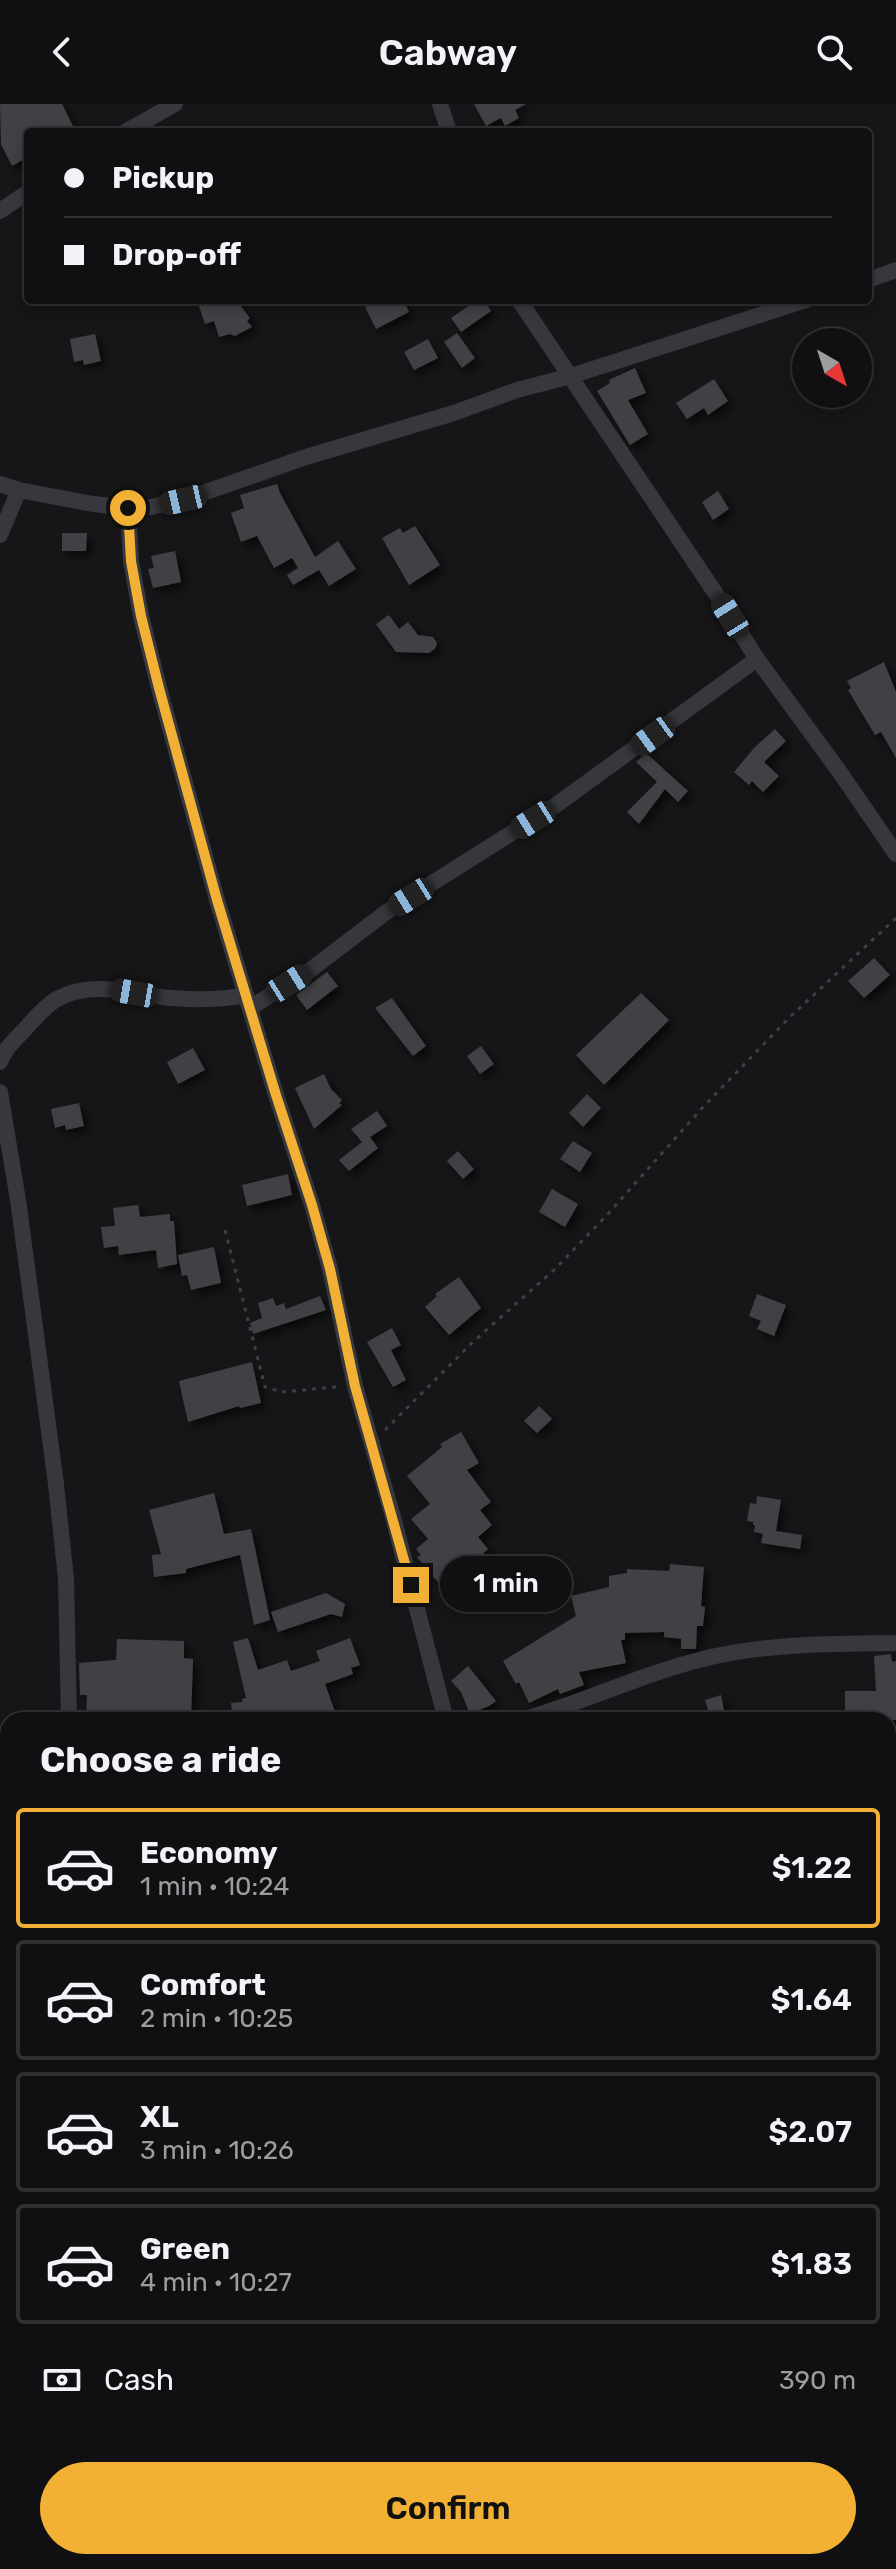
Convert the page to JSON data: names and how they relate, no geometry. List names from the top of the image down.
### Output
{
  "north": "bottom right",
  "page": {
    "header": "Cabway",
    "banner": ["Pickup", "Drop-off"],
    "bubble": "1 min",
    "heading": "Choose a ride",
    "list": [
      {
        "name": "Economy",
        "note": "1 min · 10:24",
        "value": "$1.22"
      },
      {
        "name": "Comfort",
        "note": "2 min · 10:25",
        "value": "$1.64"
      },
      {
        "name": "XL",
        "note": "3 min · 10:26",
        "value": "$2.07"
      },
      {
        "name": "Green",
        "note": "4 min · 10:27",
        "value": "$1.83"
      }
    ],
    "pay": ["Cash", "390 m"],
    "buttons": "Confirm"
  }
}
